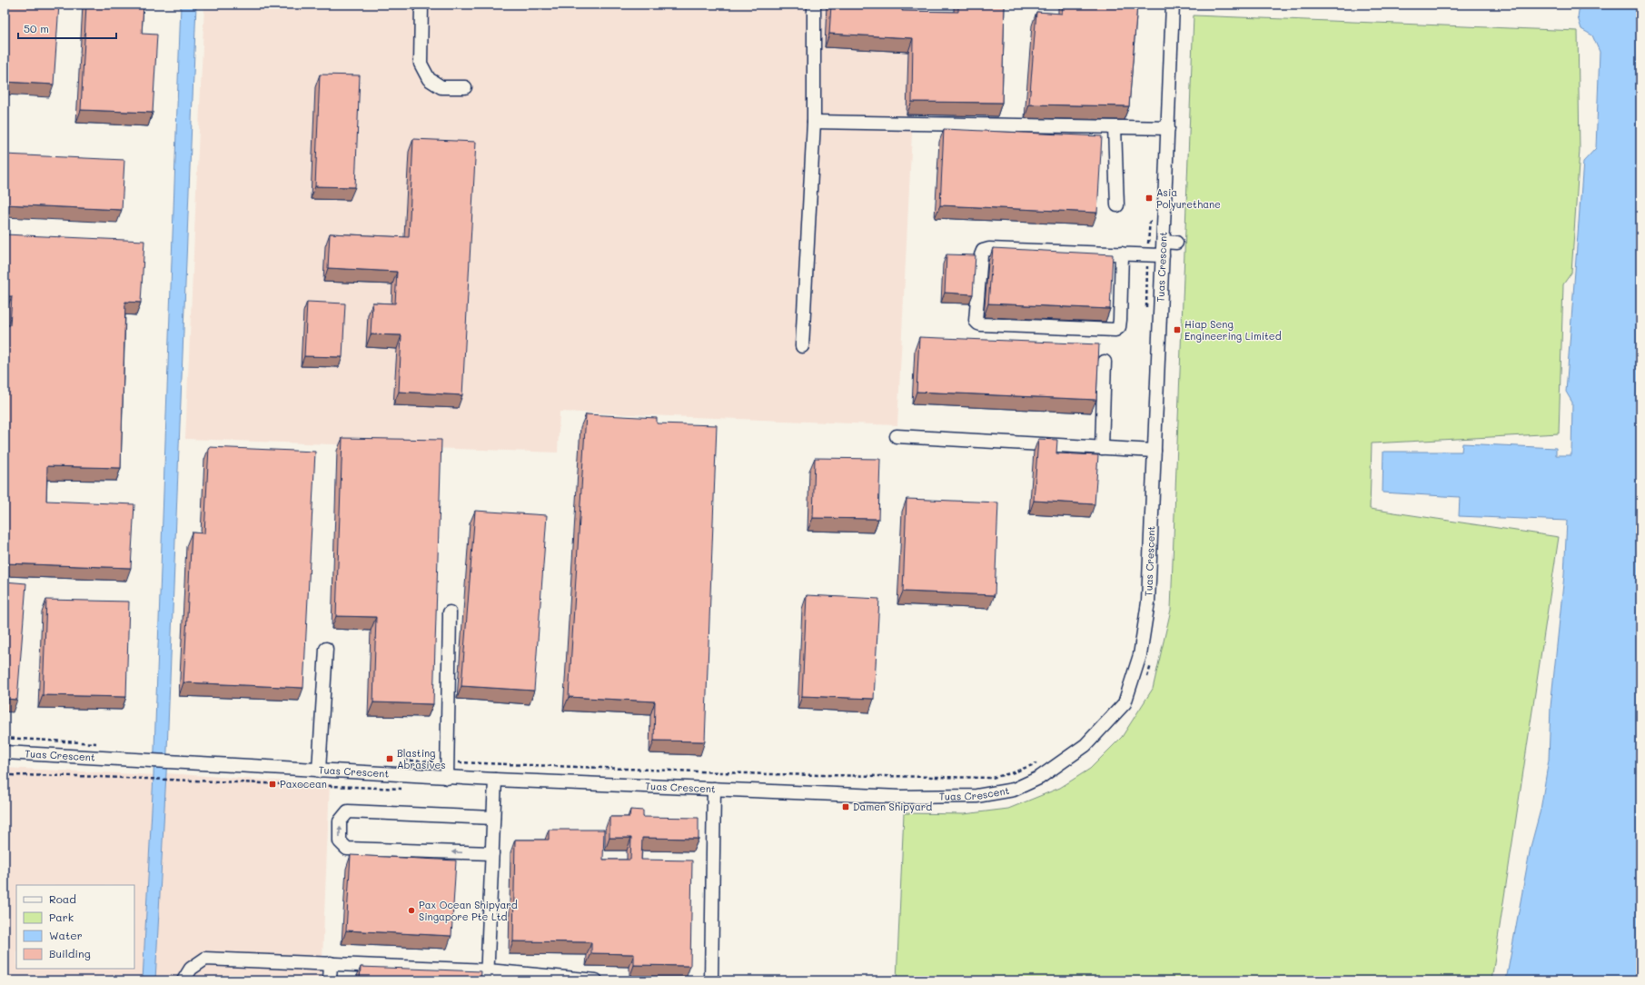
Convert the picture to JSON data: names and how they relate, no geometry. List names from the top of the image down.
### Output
{
  "streets": {
    "street": ["Tuas Crescent"]
  },
  "places": {
    "transit": [
      "Asia Polyurethane",
      "Hiap Seng Engineering Limited",
      "Blasting Abrasives",
      "Paxocean",
      "Damen Shipyard"
    ],
    "other": ["Pax Ocean Shipyard Singapore Pte Ltd"]
  },
  "legend": [
    "Road",
    "Park",
    "Water",
    "Building"
  ],
  "scale_bar": "50 m"
}
